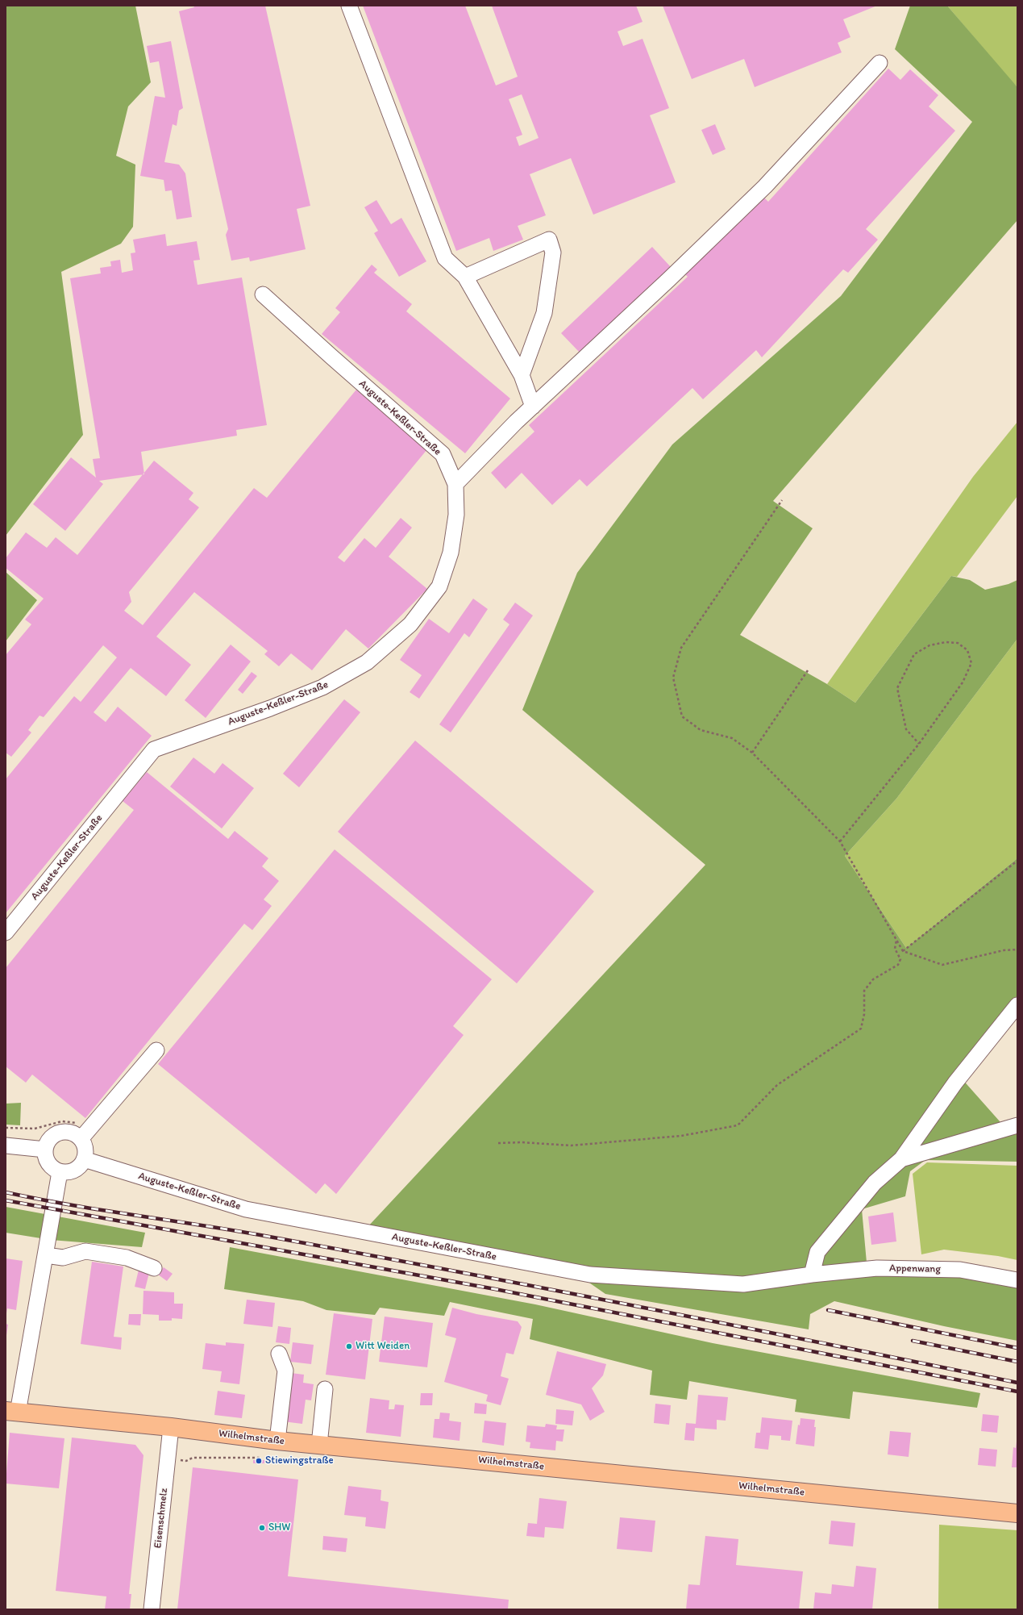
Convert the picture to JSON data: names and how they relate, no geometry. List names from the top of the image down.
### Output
{
  "streets": {
    "main road": ["Wilhelmstraße"],
    "street": ["Auguste-Keßler-Straße", "Appenwang", "Eisenschmelz"]
  },
  "crossings": [
    ["Auguste-Keßler-Straße", "Appenwang"],
    ["Wilhelmstraße", "Eisenschmelz"]
  ],
  "places": ["Witt Weiden", "Stiewingstraße", "SHW"]
}
